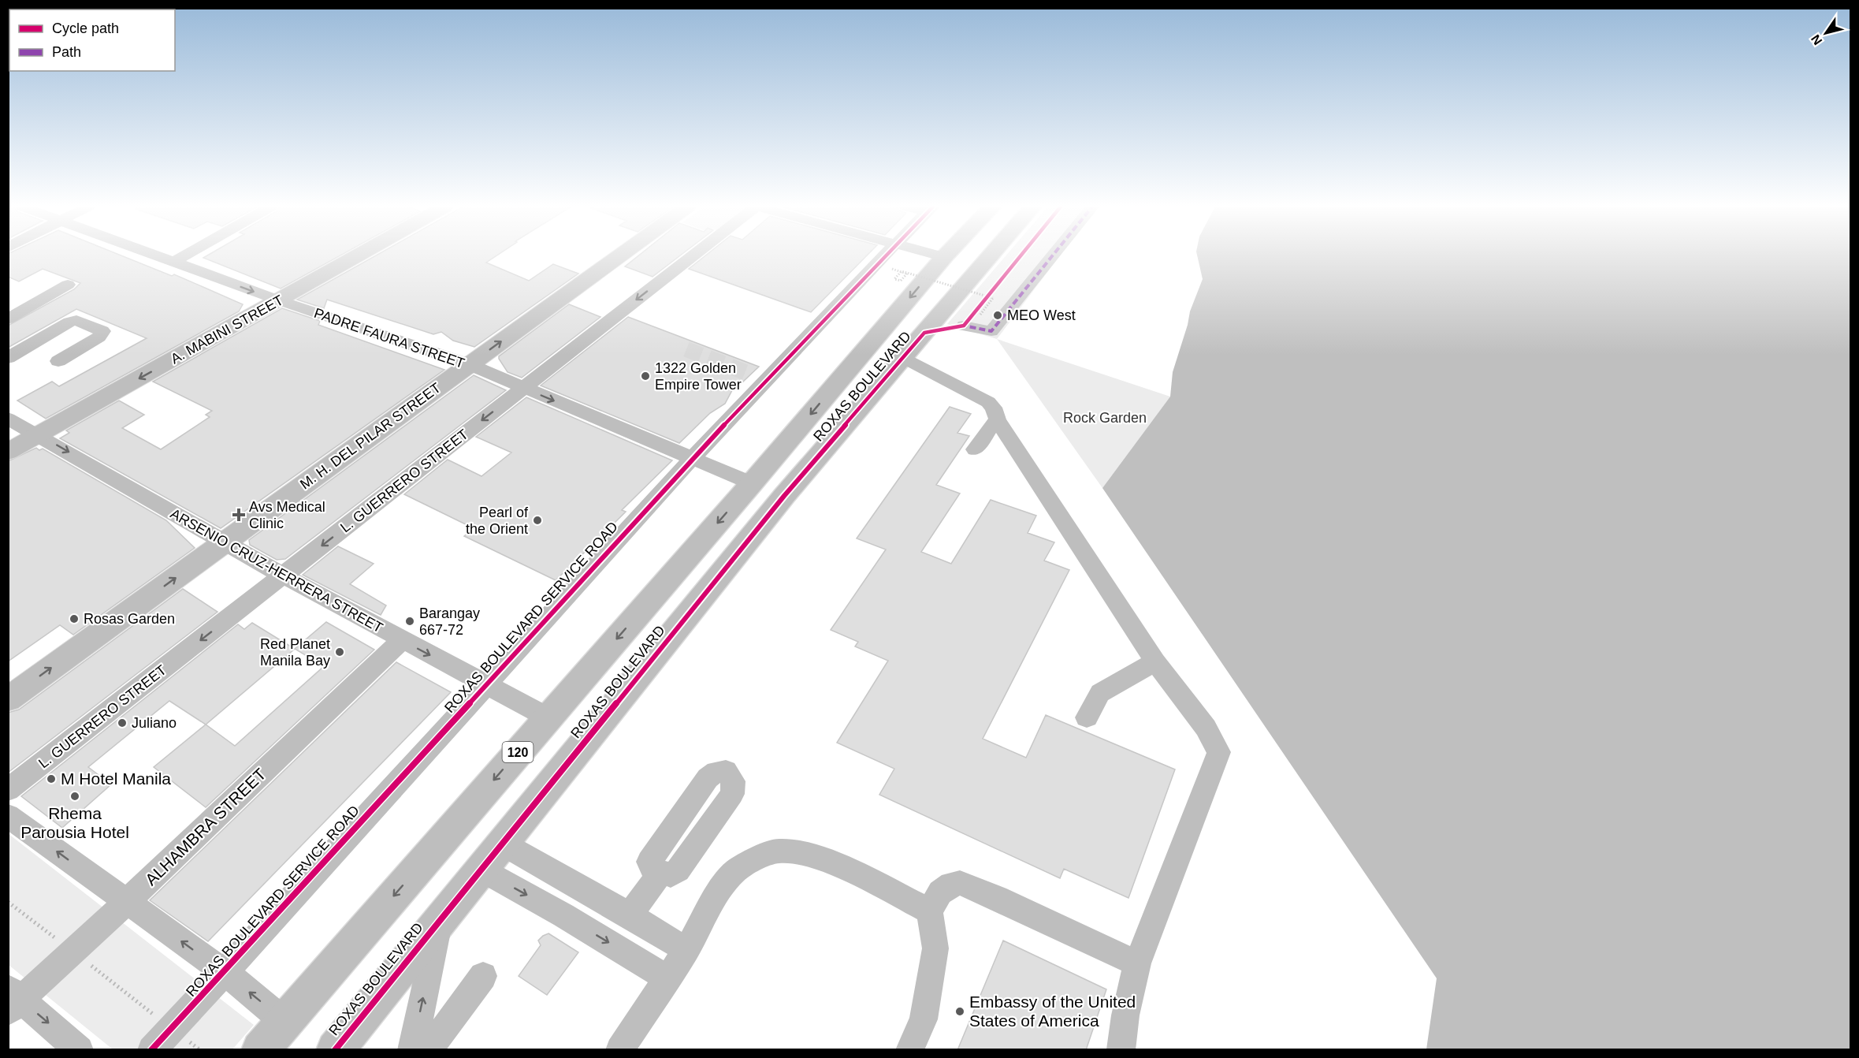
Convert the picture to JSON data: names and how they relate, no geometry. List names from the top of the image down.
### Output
{
  "streets": {
    "highway": ["ROXAS BOULEVARD", "120"],
    "main road": ["A. MABINI STREET", "M. H. DEL PILAR STREET"],
    "street": [
      "PADRE FAURA STREET",
      "L. GUERRERO STREET",
      "ARSENIO CRUZ-HERRERA STREET",
      "ROXAS BOULEVARD SERVICE ROAD",
      "ALHAMBRA STREET"
    ]
  },
  "crossings": [
    ["A. MABINI STREET", "PADRE FAURA STREET"],
    ["A. MABINI STREET", "ARSENIO CRUZ-HERRERA STREET"],
    ["PADRE FAURA STREET", "ROXAS BOULEVARD"],
    ["PADRE FAURA STREET", "M. H. DEL PILAR STREET"],
    ["PADRE FAURA STREET", "L. GUERRERO STREET"],
    ["PADRE FAURA STREET", "ROXAS BOULEVARD SERVICE ROAD"],
    ["ROXAS BOULEVARD", "ARSENIO CRUZ-HERRERA STREET"],
    ["M. H. DEL PILAR STREET", "ARSENIO CRUZ-HERRERA STREET"],
    ["L. GUERRERO STREET", "ARSENIO CRUZ-HERRERA STREET"],
    ["ARSENIO CRUZ-HERRERA STREET", "ROXAS BOULEVARD SERVICE ROAD"],
    ["ARSENIO CRUZ-HERRERA STREET", "ALHAMBRA STREET"]
  ],
  "one_way": [
    "A. MABINI STREET",
    "PADRE FAURA STREET",
    "M. H. DEL PILAR STREET",
    "L. GUERRERO STREET",
    "ARSENIO CRUZ-HERRERA STREET"
  ],
  "parks": ["Rock Garden"],
  "places": {
    "other": [
      "MEO West",
      "1322 Golden Empire Tower",
      "Pearl of the Orient",
      "Rosas Garden",
      "Barangay 667-72",
      "Red Planet Manila Bay",
      "Juliano",
      "M Hotel Manila",
      "Rhema Parousia Hotel",
      "Embassy of the United States of America"
    ],
    "health": ["Avs Medical Clinic"]
  },
  "legend": ["Cycle path", "Path"],
  "north": "bottom left"
}
